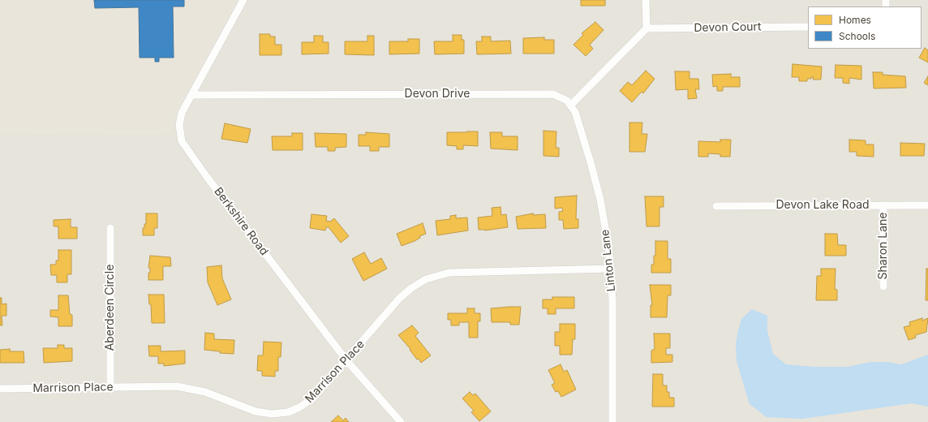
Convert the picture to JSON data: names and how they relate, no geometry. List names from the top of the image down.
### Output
{
  "streets": {
    "street": [
      "Devon Court",
      "Devon Drive",
      "Devon Lake Road",
      "Berkshire Road",
      "Sharon Lane",
      "Linton Lane",
      "Aberdeen Circle",
      "Marrison Place"
    ]
  },
  "crossings": [
    ["Devon Drive", "Berkshire Road"],
    ["Devon Drive", "Linton Lane"],
    ["Devon Lake Road", "Sharon Lane"],
    ["Berkshire Road", "Marrison Place"],
    ["Linton Lane", "Marrison Place"],
    ["Aberdeen Circle", "Marrison Place"]
  ],
  "legend": ["Homes", "Schools"]
}
